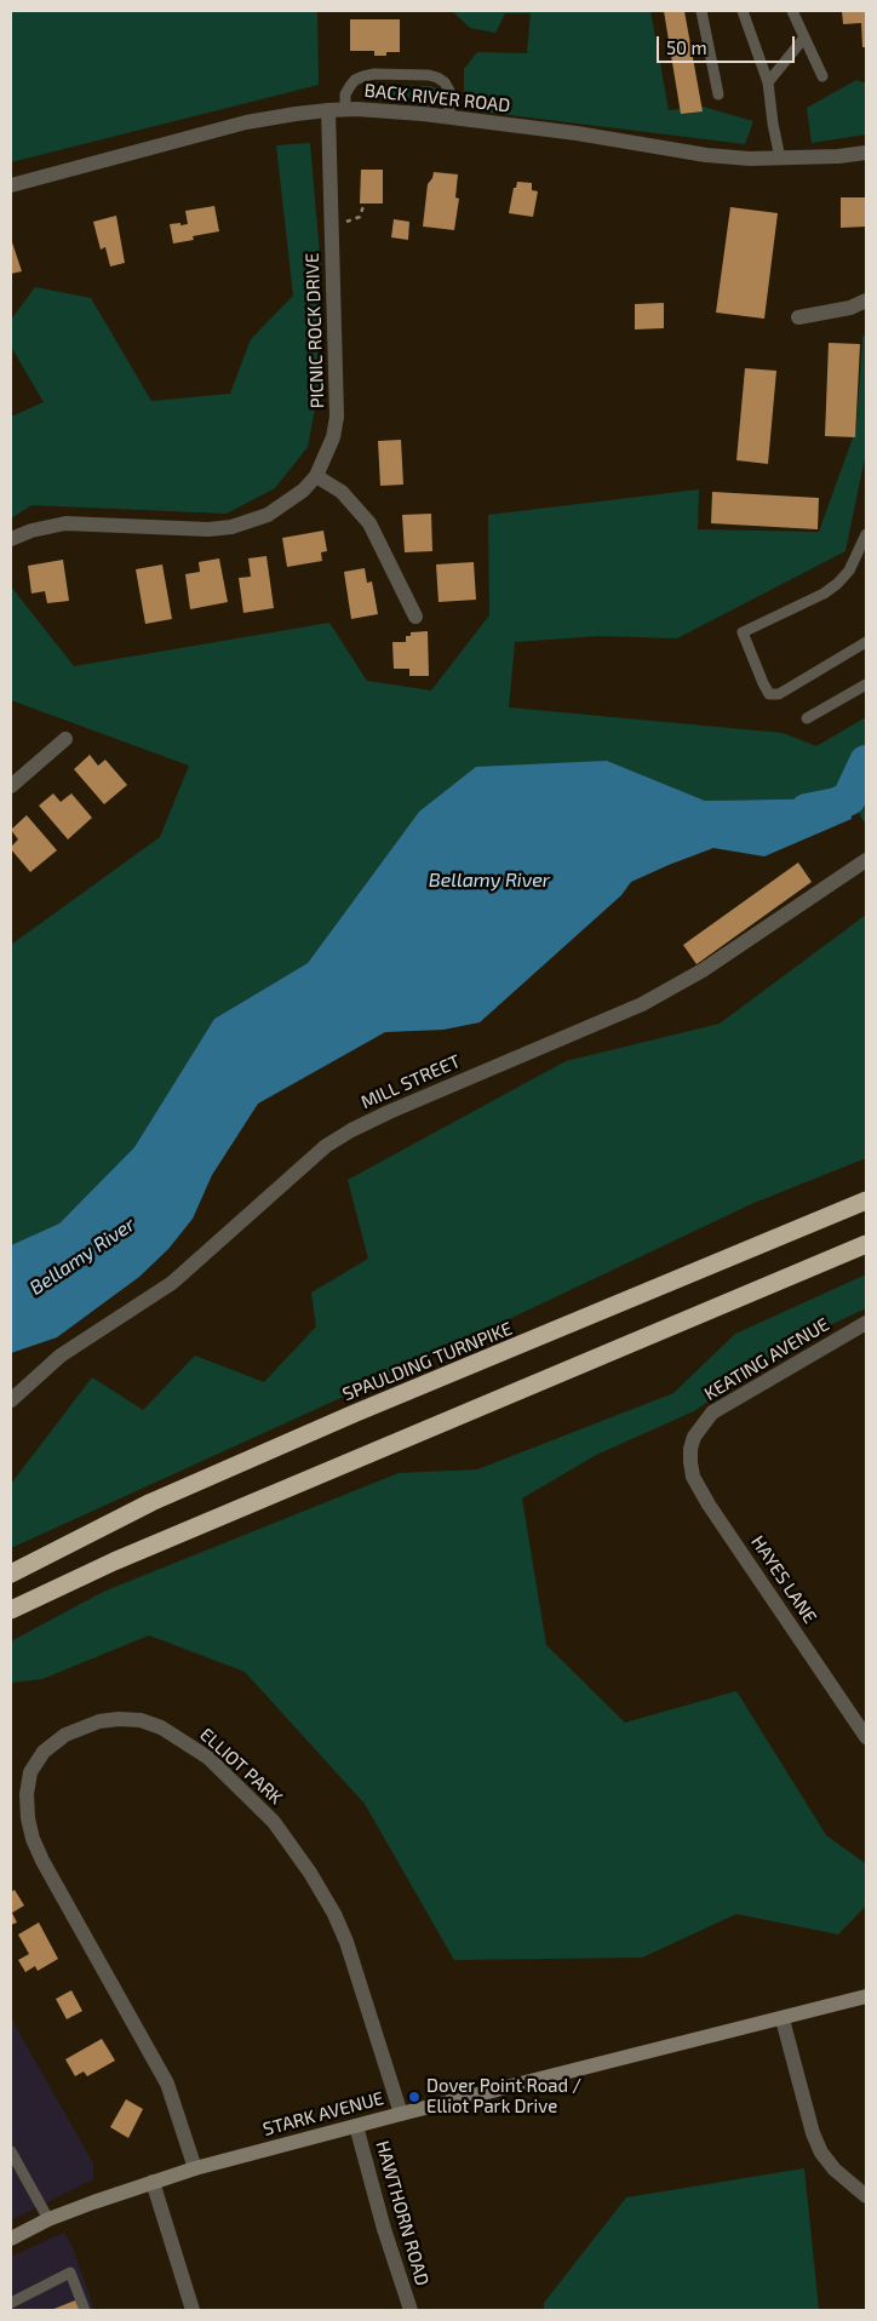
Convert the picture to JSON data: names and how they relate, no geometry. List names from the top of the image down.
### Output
{
  "streets": {
    "highway": ["SPAULDING TURNPIKE"],
    "main road": ["STARK AVENUE"],
    "street": [
      "BACK RIVER ROAD",
      "PICNIC ROCK DRIVE",
      "MILL STREET",
      "KEATING AVENUE",
      "HAYES LANE",
      "ELLIOT PARK",
      "HAWTHORN ROAD"
    ]
  },
  "crossings": [
    ["BACK RIVER ROAD", "PICNIC ROCK DRIVE"],
    ["KEATING AVENUE", "HAYES LANE"],
    ["ELLIOT PARK", "STARK AVENUE"],
    ["STARK AVENUE", "HAWTHORN ROAD"]
  ],
  "water": ["Bellamy River"],
  "places": ["Dover Point Road / Elliot Park Drive"],
  "scale_bar": "50 m"
}
